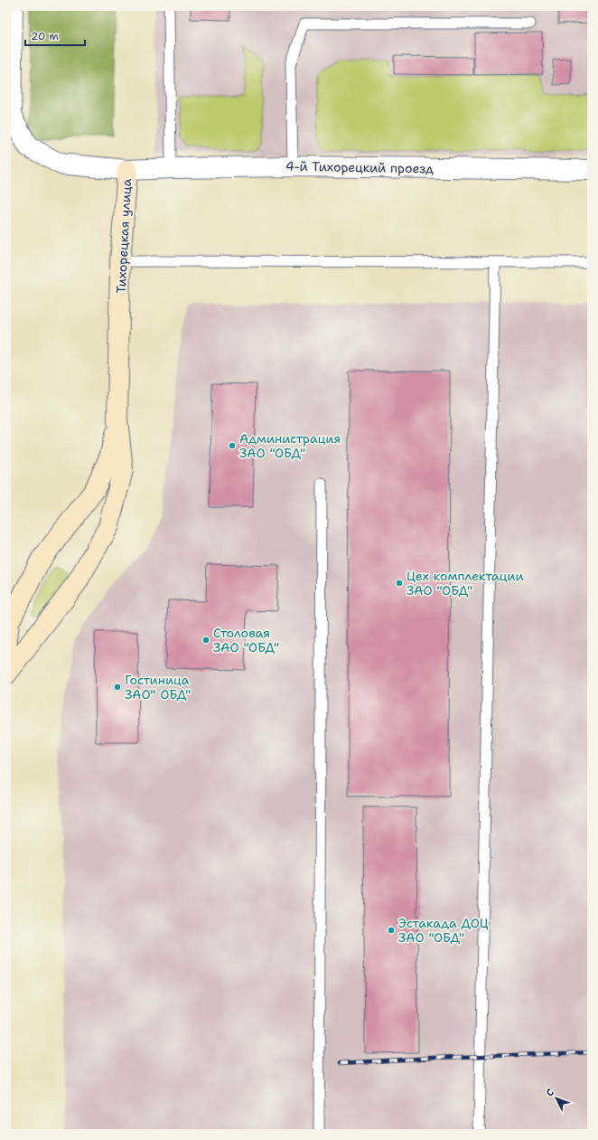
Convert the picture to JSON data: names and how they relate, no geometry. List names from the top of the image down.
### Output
{
  "streets": {
    "street": ["4-й Тихорецкий проезд", "Тихорецкая улица"]
  },
  "crossings": [
    ["4-й Тихорецкий проезд", "Тихорецкая улица"]
  ],
  "places": [
    "Администрация ЗАО \"ОБД\"",
    "Цех комплектации ЗАО \"ОБД\"",
    "Столовая ЗАО \"ОБД\"",
    "Гостиница ЗАО\" ОБД\"",
    "Эстакада ДОЦ ЗАО \"ОБД\""
  ],
  "scale_bar": "20 m",
  "north": "top left"
}
